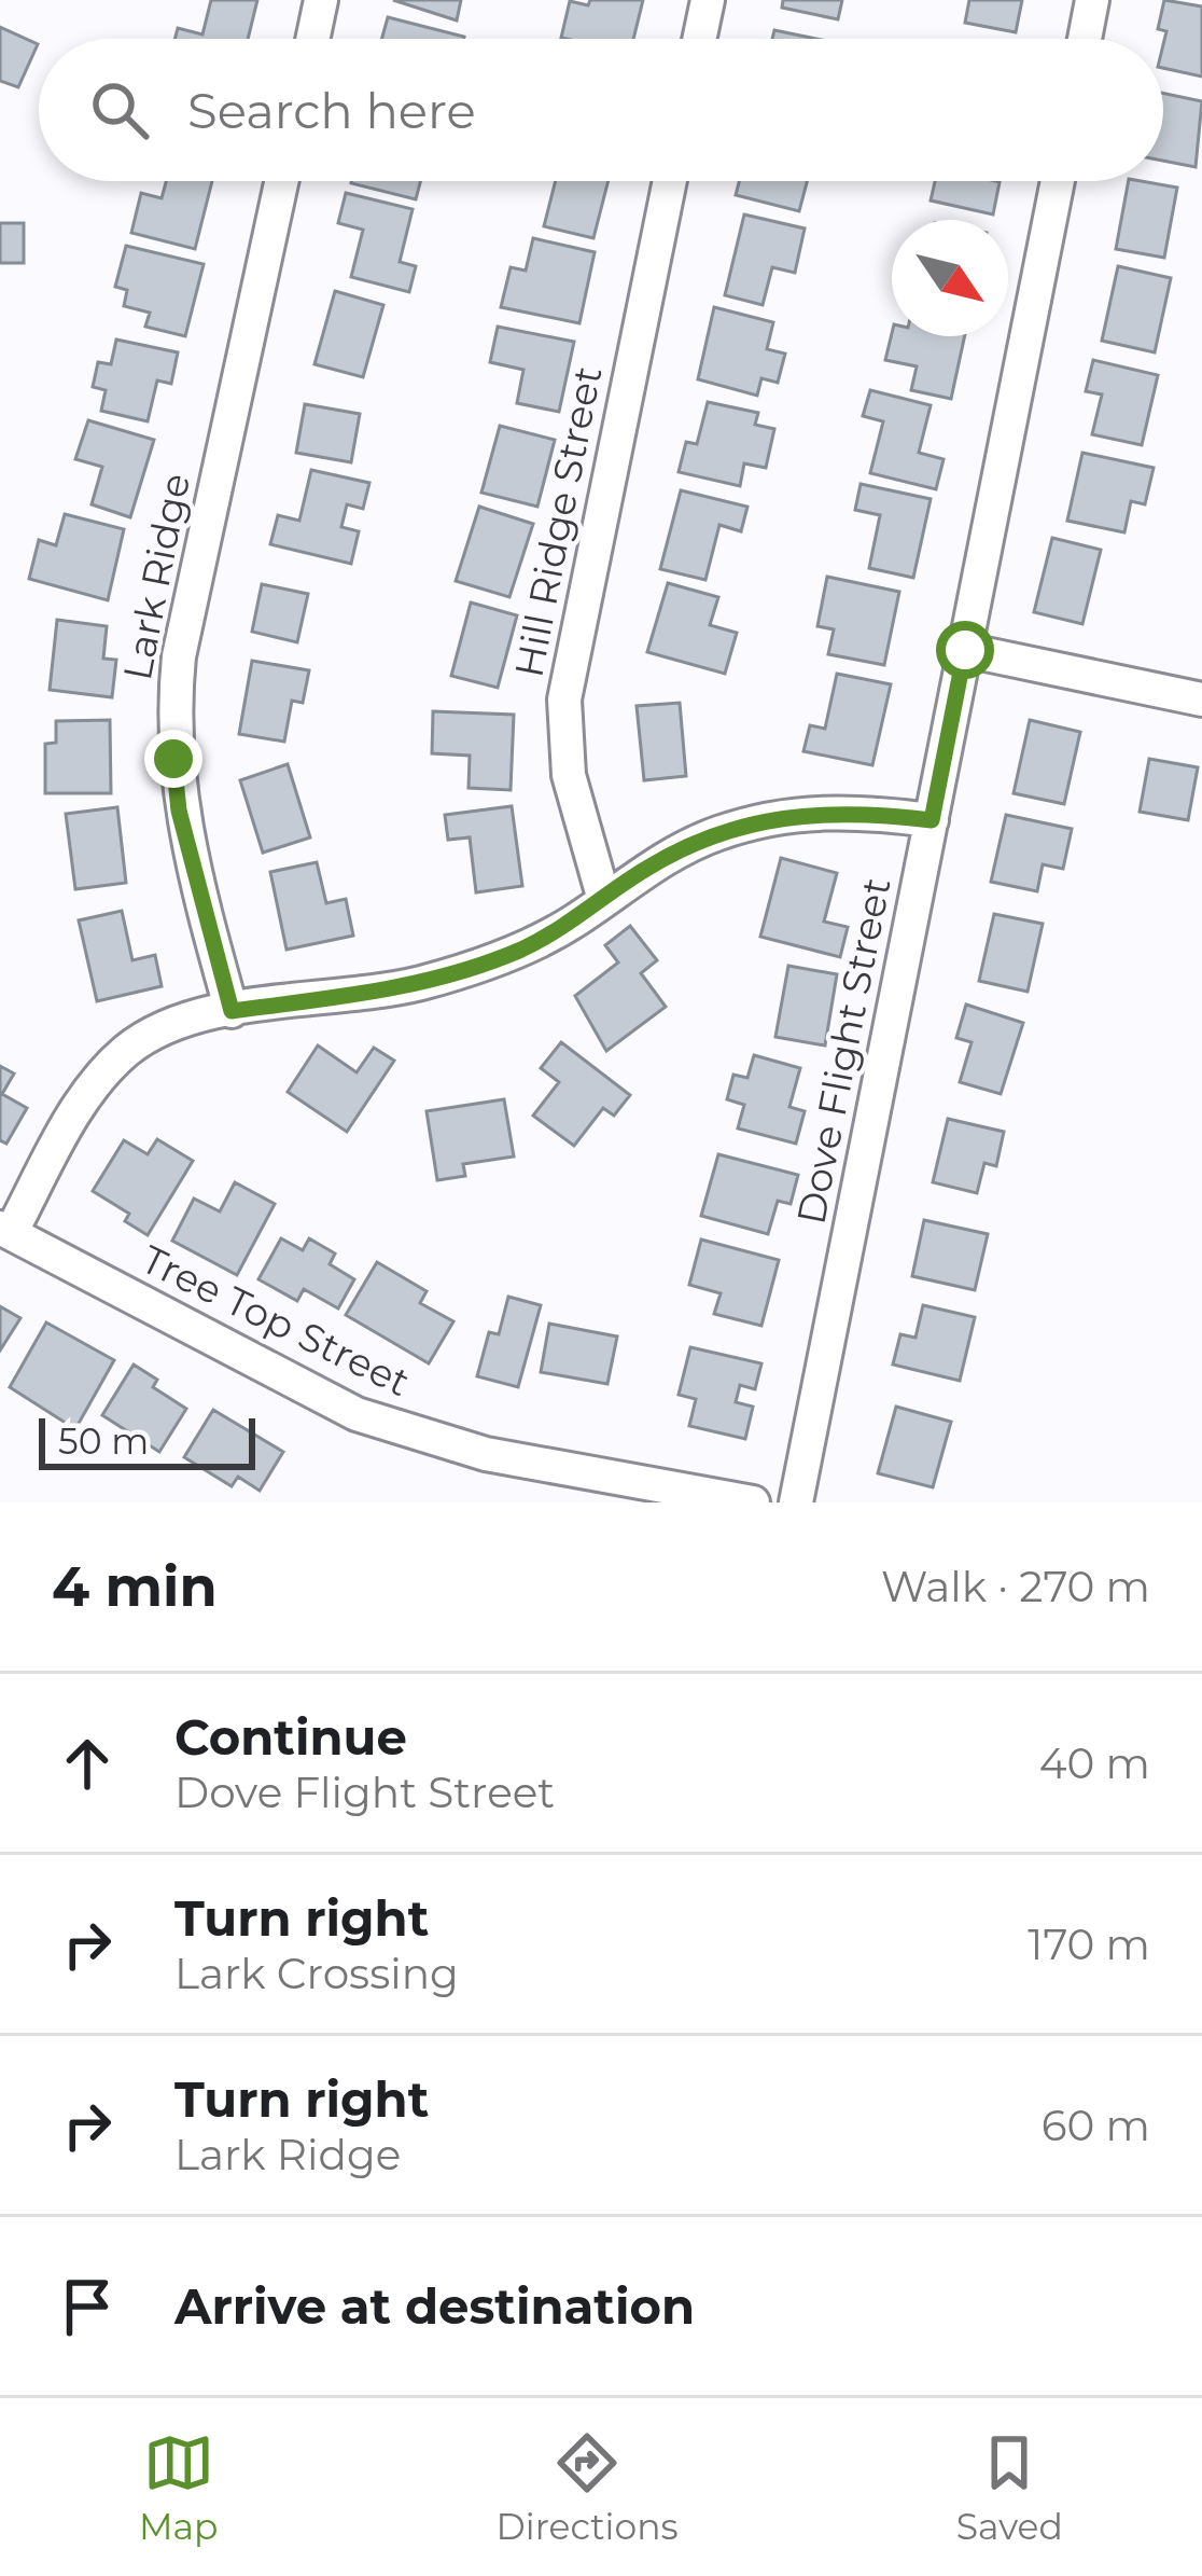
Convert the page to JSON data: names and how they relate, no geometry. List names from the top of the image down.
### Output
{
  "streets": {
    "street": [
      "Hill Ridge Street",
      "Lark Ridge",
      "Dove Flight Street",
      "Tree Top Street"
    ]
  },
  "scale_bar": "50 m",
  "north": "bottom right",
  "page": {
    "search": "Search here",
    "scale": "50 m",
    "heading": ["4 min", "Walk · 270 m"],
    "list": [
      ["Continue", "Dove Flight Street", "40 m"],
      ["Turn right", "Lark Crossing", "170 m"],
      ["Turn right", "Lark Ridge", "60 m"],
      "Arrive at destination"
    ],
    "nav": ["Map", "Directions", "Saved"]
  }
}
